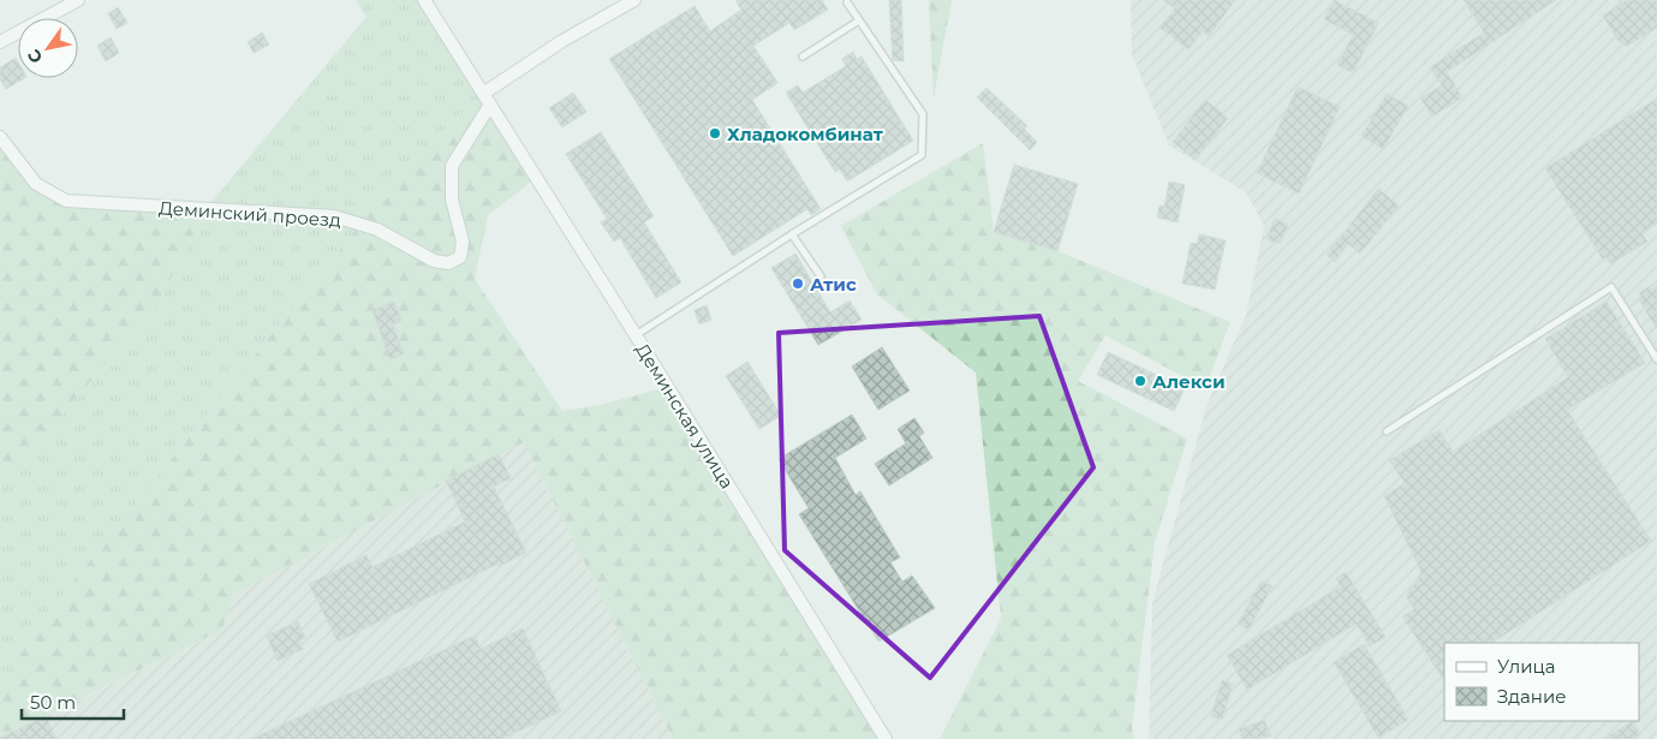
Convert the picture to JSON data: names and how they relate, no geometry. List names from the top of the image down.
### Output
{
  "streets": {
    "street": ["Деминский проезд", "Деминская улица"]
  },
  "crossings": [
    ["Деминский проезд", "Деминская улица"]
  ],
  "places": ["Хладокомбинат", "Атис", "Алекси"],
  "legend": ["Улица", "Здание"],
  "scale_bar": "50 m",
  "north": "bottom left"
}
